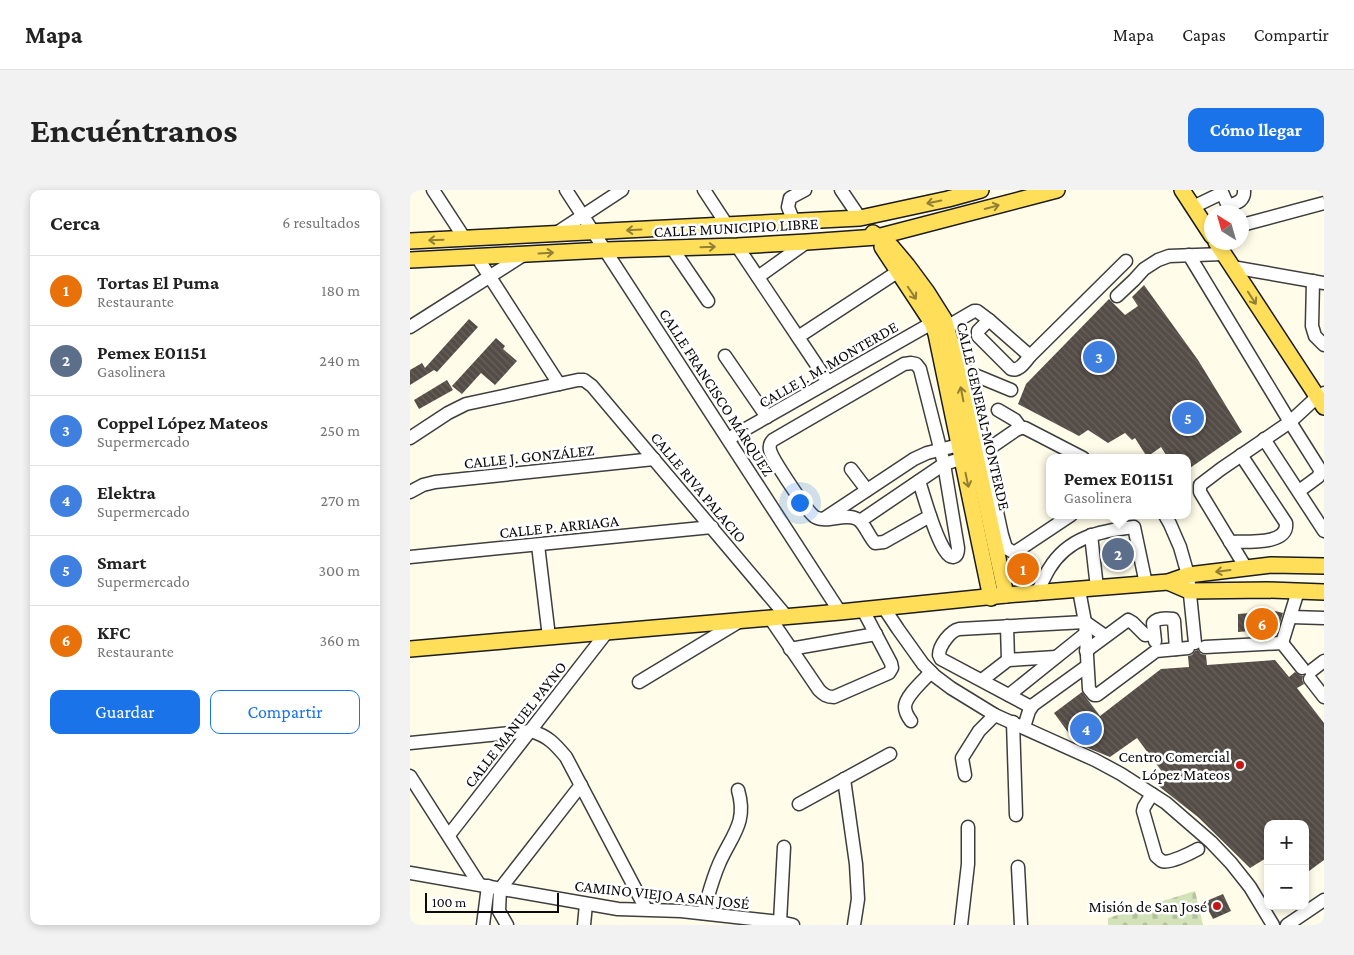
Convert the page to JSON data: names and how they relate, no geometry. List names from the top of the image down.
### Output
{
  "streets": {
    "main road": ["CALLE MUNICIPIO LIBRE", "CALLE GENERAL MONTERDE"],
    "street": [
      "CALLE J. M. MONTERDE",
      "CALLE FRANCISCO MÁRQUEZ",
      "CALLE J. GONZÁLEZ",
      "CALLE RIVA PALACIO",
      "CALLE P. ARRIAGA",
      "CALLE MANUEL PAYNO",
      "CAMINO VIEJO A SAN JOSÉ"
    ]
  },
  "crossings": [
    ["CALLE MUNICIPIO LIBRE", "CALLE FRANCISCO MÁRQUEZ"],
    ["CALLE MUNICIPIO LIBRE", "CALLE GENERAL MONTERDE"],
    ["CALLE J. M. MONTERDE", "CALLE FRANCISCO MÁRQUEZ"],
    ["CALLE J. M. MONTERDE", "CALLE GENERAL MONTERDE"],
    ["CALLE J. GONZÁLEZ", "CALLE RIVA PALACIO"],
    ["CALLE RIVA PALACIO", "CALLE P. ARRIAGA"]
  ],
  "places": ["Centro Comercial López Mateos", "Misión de San José"],
  "scale_bar": "100 m",
  "north": "top left",
  "page": {
    "header": "Mapa",
    "nav": ["Mapa", "Capas", "Compartir"],
    "buttons": [
      "Cómo llegar",
      ["Guardar", "Compartir"]
    ],
    "title": "Encuéntranos",
    "heading": ["Cerca", "6 resultados"],
    "list": [
      {
        "mark": "1",
        "name": "Tortas El Puma",
        "note": "Restaurante",
        "value": "180 m"
      },
      {
        "mark": "2",
        "name": "Pemex E01151",
        "note": "Gasolinera",
        "value": "240 m"
      },
      {
        "mark": "3",
        "name": "Coppel López Mateos",
        "note": "Supermercado",
        "value": "250 m"
      },
      {
        "mark": "4",
        "name": "Elektra",
        "note": "Supermercado",
        "value": "270 m"
      },
      {
        "mark": "5",
        "name": "Smart",
        "note": "Supermercado",
        "value": "300 m"
      },
      {
        "mark": "6",
        "name": "KFC",
        "note": "Restaurante",
        "value": "360 m"
      }
    ],
    "pins": [
      "3",
      "5",
      "2",
      "1",
      "6",
      "4"
    ],
    "popup": ["Pemex E01151", "Gasolinera"],
    "map_buttons": ["+", "−"],
    "scale": "100 m"
  }
}
